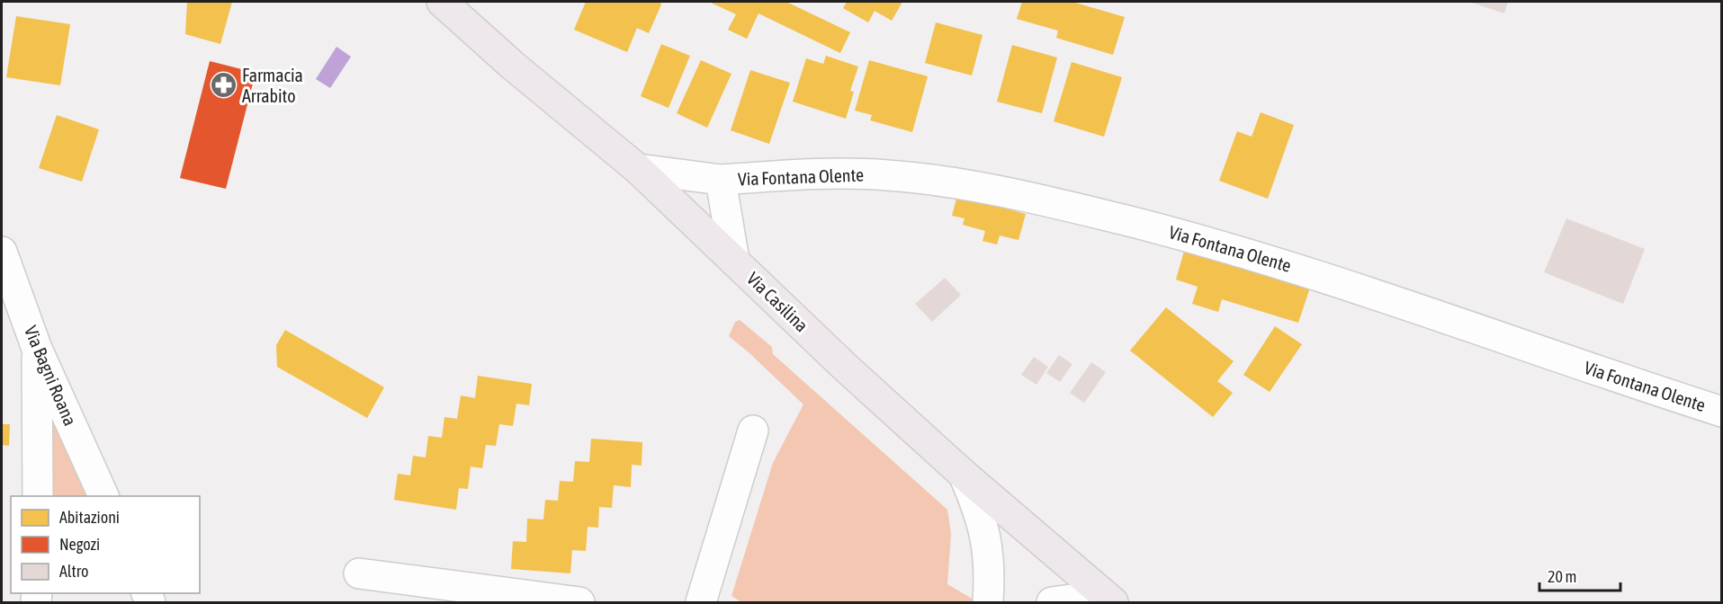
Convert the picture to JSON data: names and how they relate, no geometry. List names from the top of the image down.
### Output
{
  "streets": {
    "main road": ["Via Casilina"],
    "street": ["Via Fontana Olente", "Via Bagni Roana"]
  },
  "crossings": [
    ["Via Fontana Olente", "Via Casilina"]
  ],
  "places": {
    "pharmacy": ["Farmacia Arrabito"]
  },
  "legend": ["Abitazioni", "Negozi", "Altro"],
  "scale_bar": "20 m"
}
